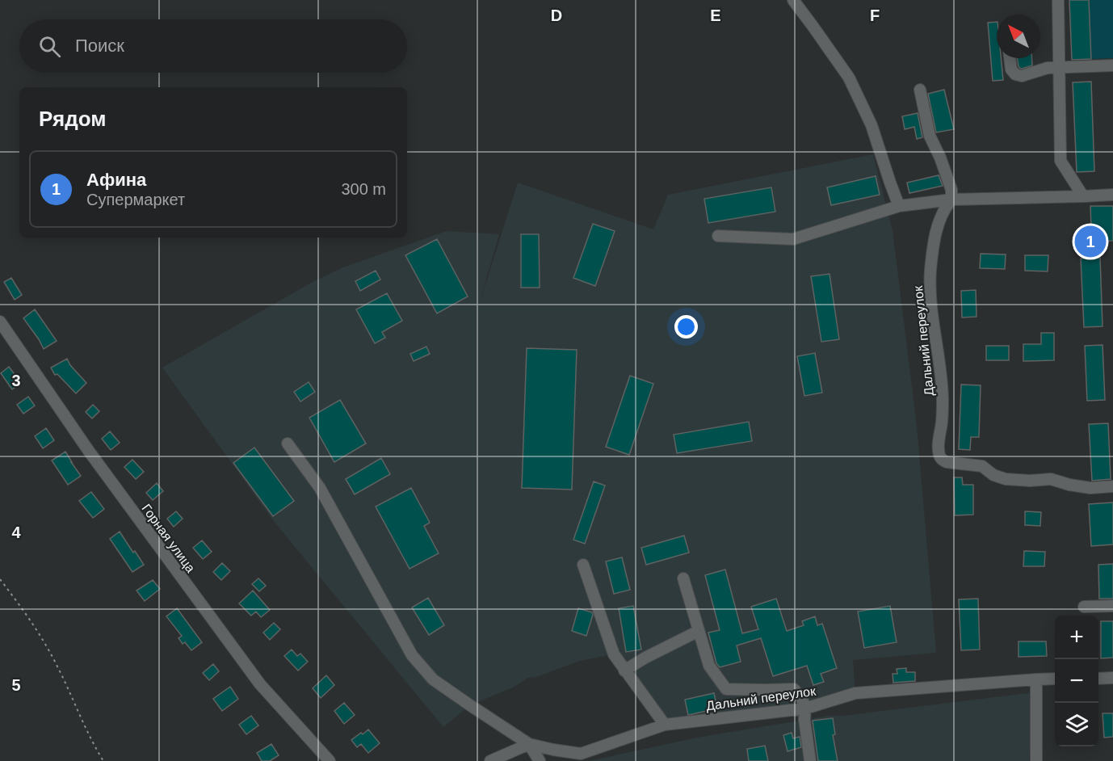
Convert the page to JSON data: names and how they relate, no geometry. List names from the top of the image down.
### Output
{
  "streets": {
    "street": ["Дальний переулок", "Горная улица"]
  },
  "north": "top left",
  "page": {
    "search": "Поиск",
    "heading": "Рядом",
    "list": [
      {
        "mark": "1",
        "name": "Афина",
        "note": "Супермаркет",
        "value": "300 m"
      }
    ],
    "pins": "1",
    "map_buttons": ["+", "−"]
  },
  "grid": {
    "columns": ["D", "E", "F"],
    "rows": ["3", "4", "5"]
  }
}
